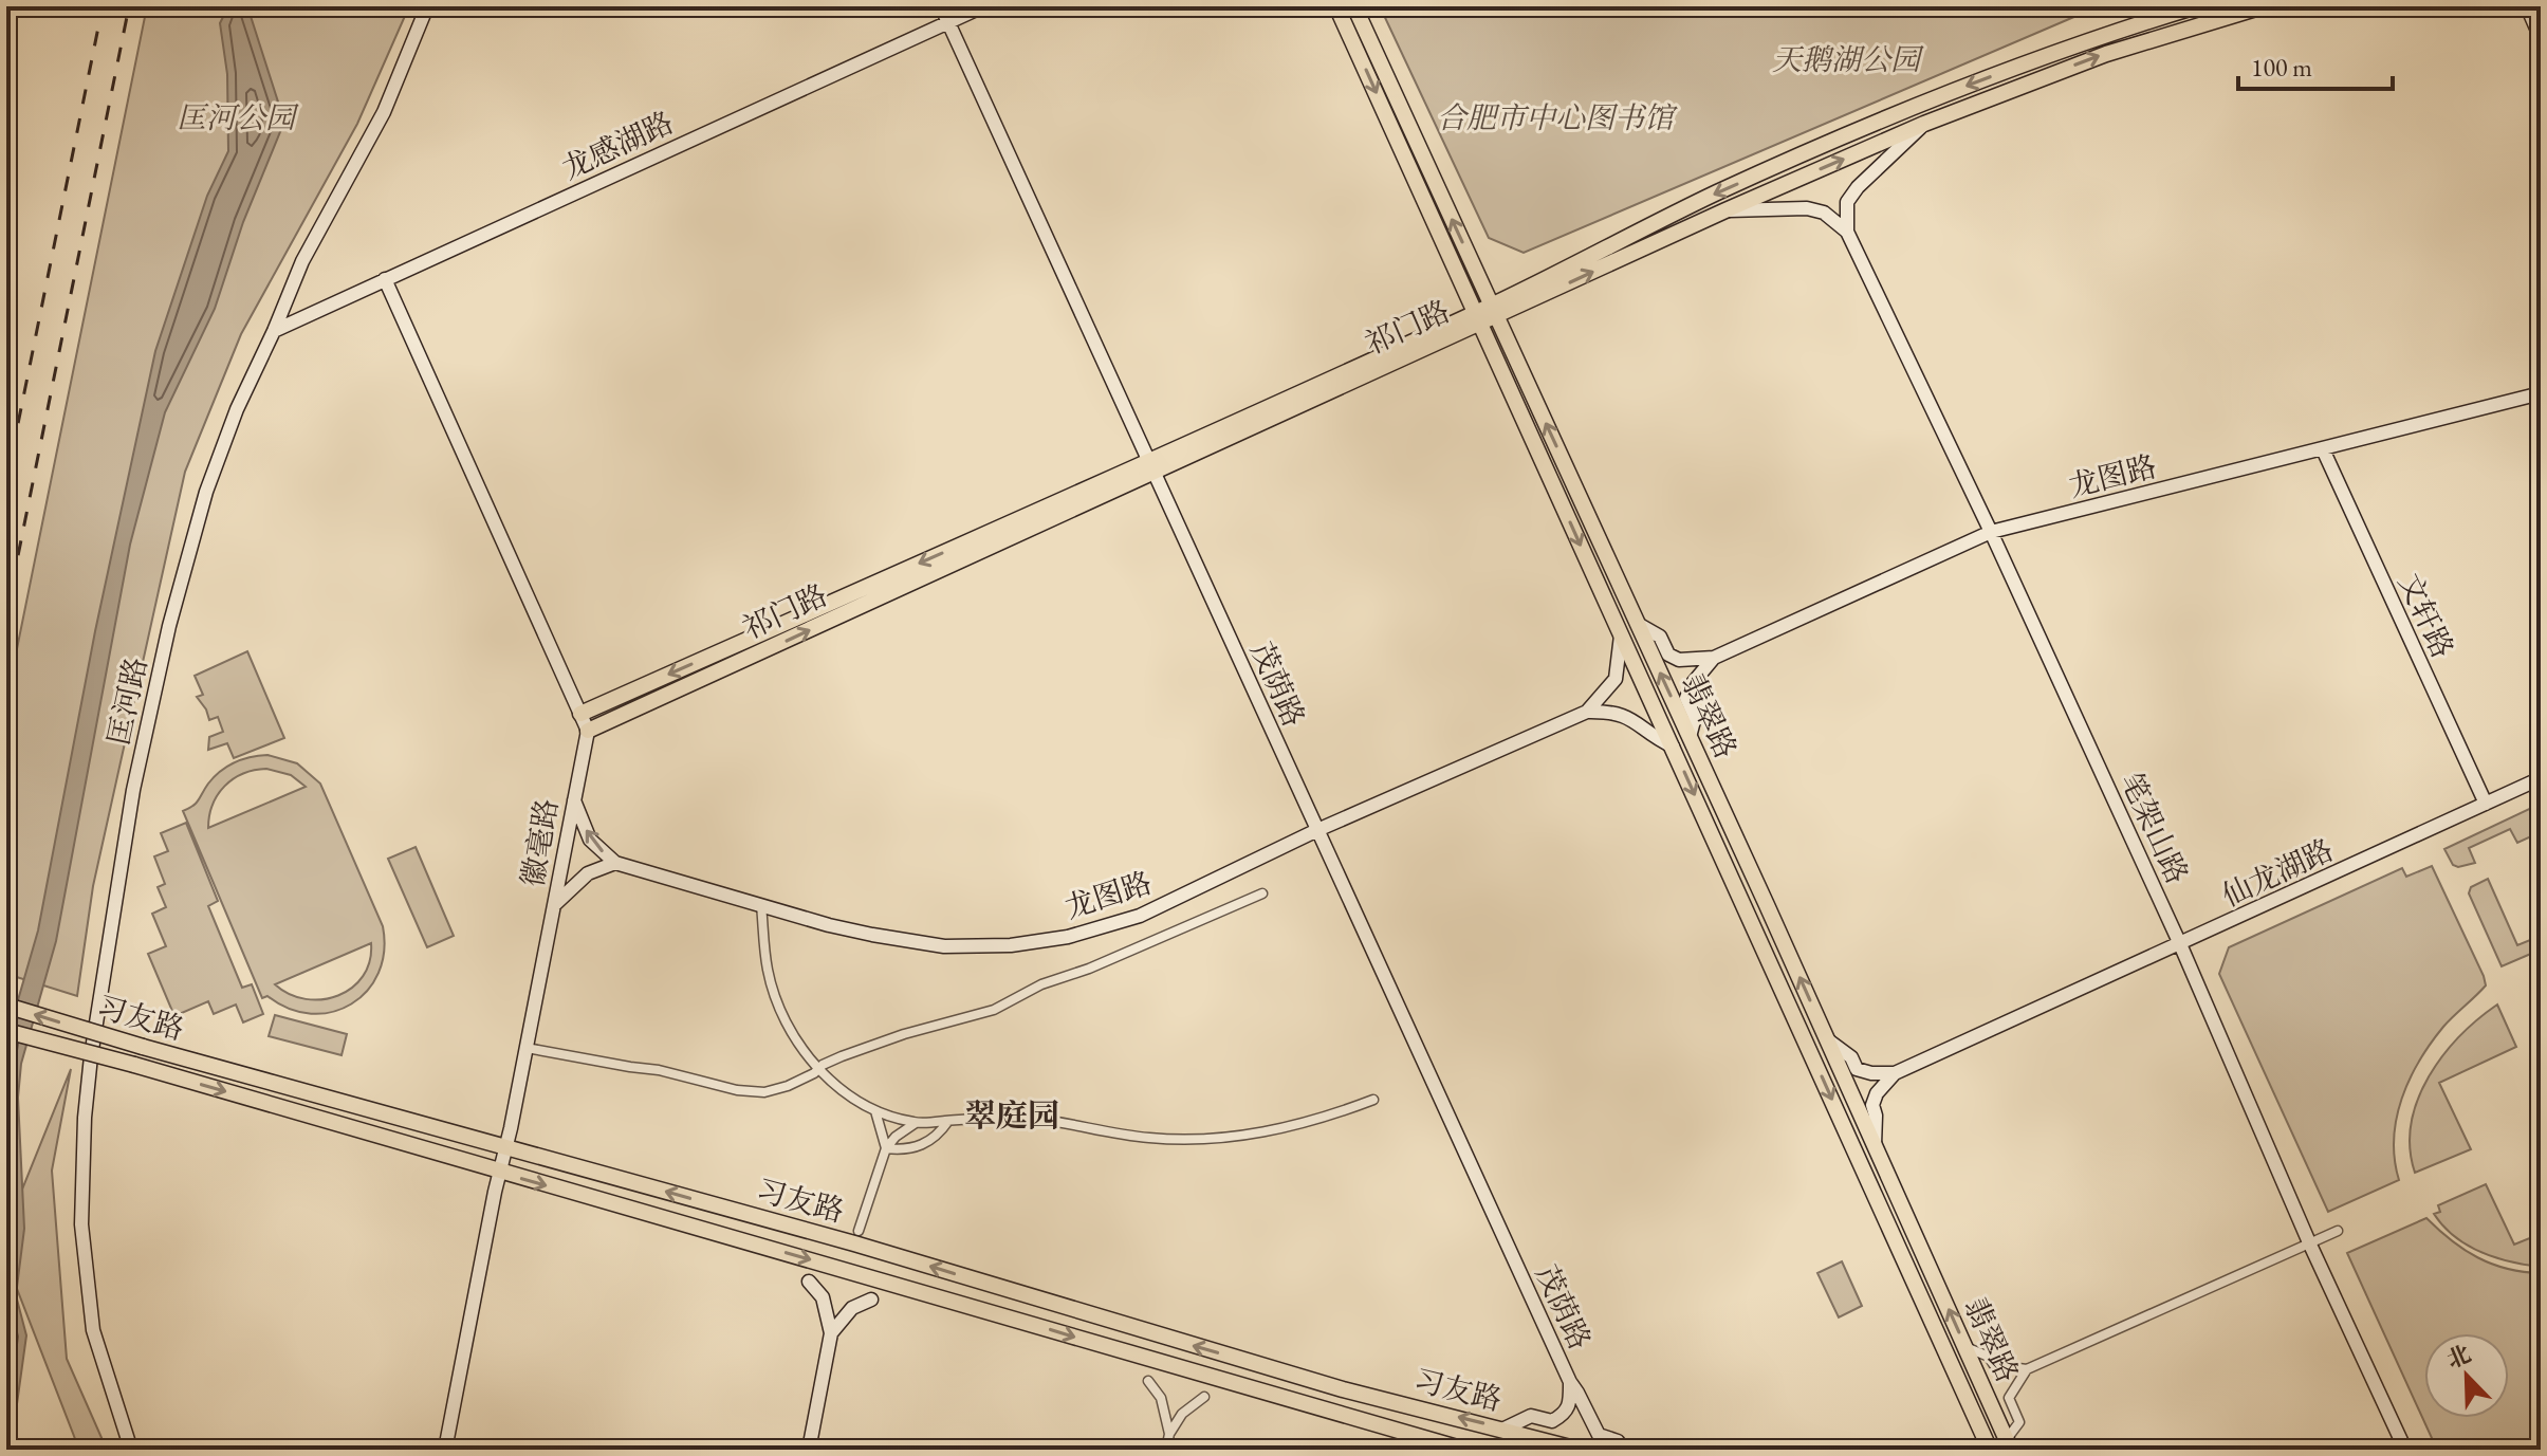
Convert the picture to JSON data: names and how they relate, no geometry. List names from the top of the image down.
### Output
{
  "streets": {
    "main road": ["祁门路", "翡翠路", "习友路"],
    "street": [
      "龙感湖路",
      "龙图路",
      "文轩路",
      "茂荫路",
      "匡河路",
      "笔架山路",
      "徽毫路",
      "仙龙湖路"
    ]
  },
  "crossings": [
    ["龙感湖路", "茂荫路"],
    ["龙感湖路", "匡河路"],
    ["祁门路", "茂荫路"],
    ["祁门路", "翡翠路"],
    ["祁门路", "徽毫路"],
    ["龙图路", "文轩路"],
    ["龙图路", "茂荫路"],
    ["龙图路", "笔架山路"],
    ["文轩路", "仙龙湖路"],
    ["笔架山路", "仙龙湖路"],
    ["徽毫路", "习友路"]
  ],
  "districts": ["翠庭园"],
  "parks": ["天鹅湖公园", "匡河公园", "合肥市中心图书馆"],
  "scale_bar": "100 m",
  "north": "top left"
}
